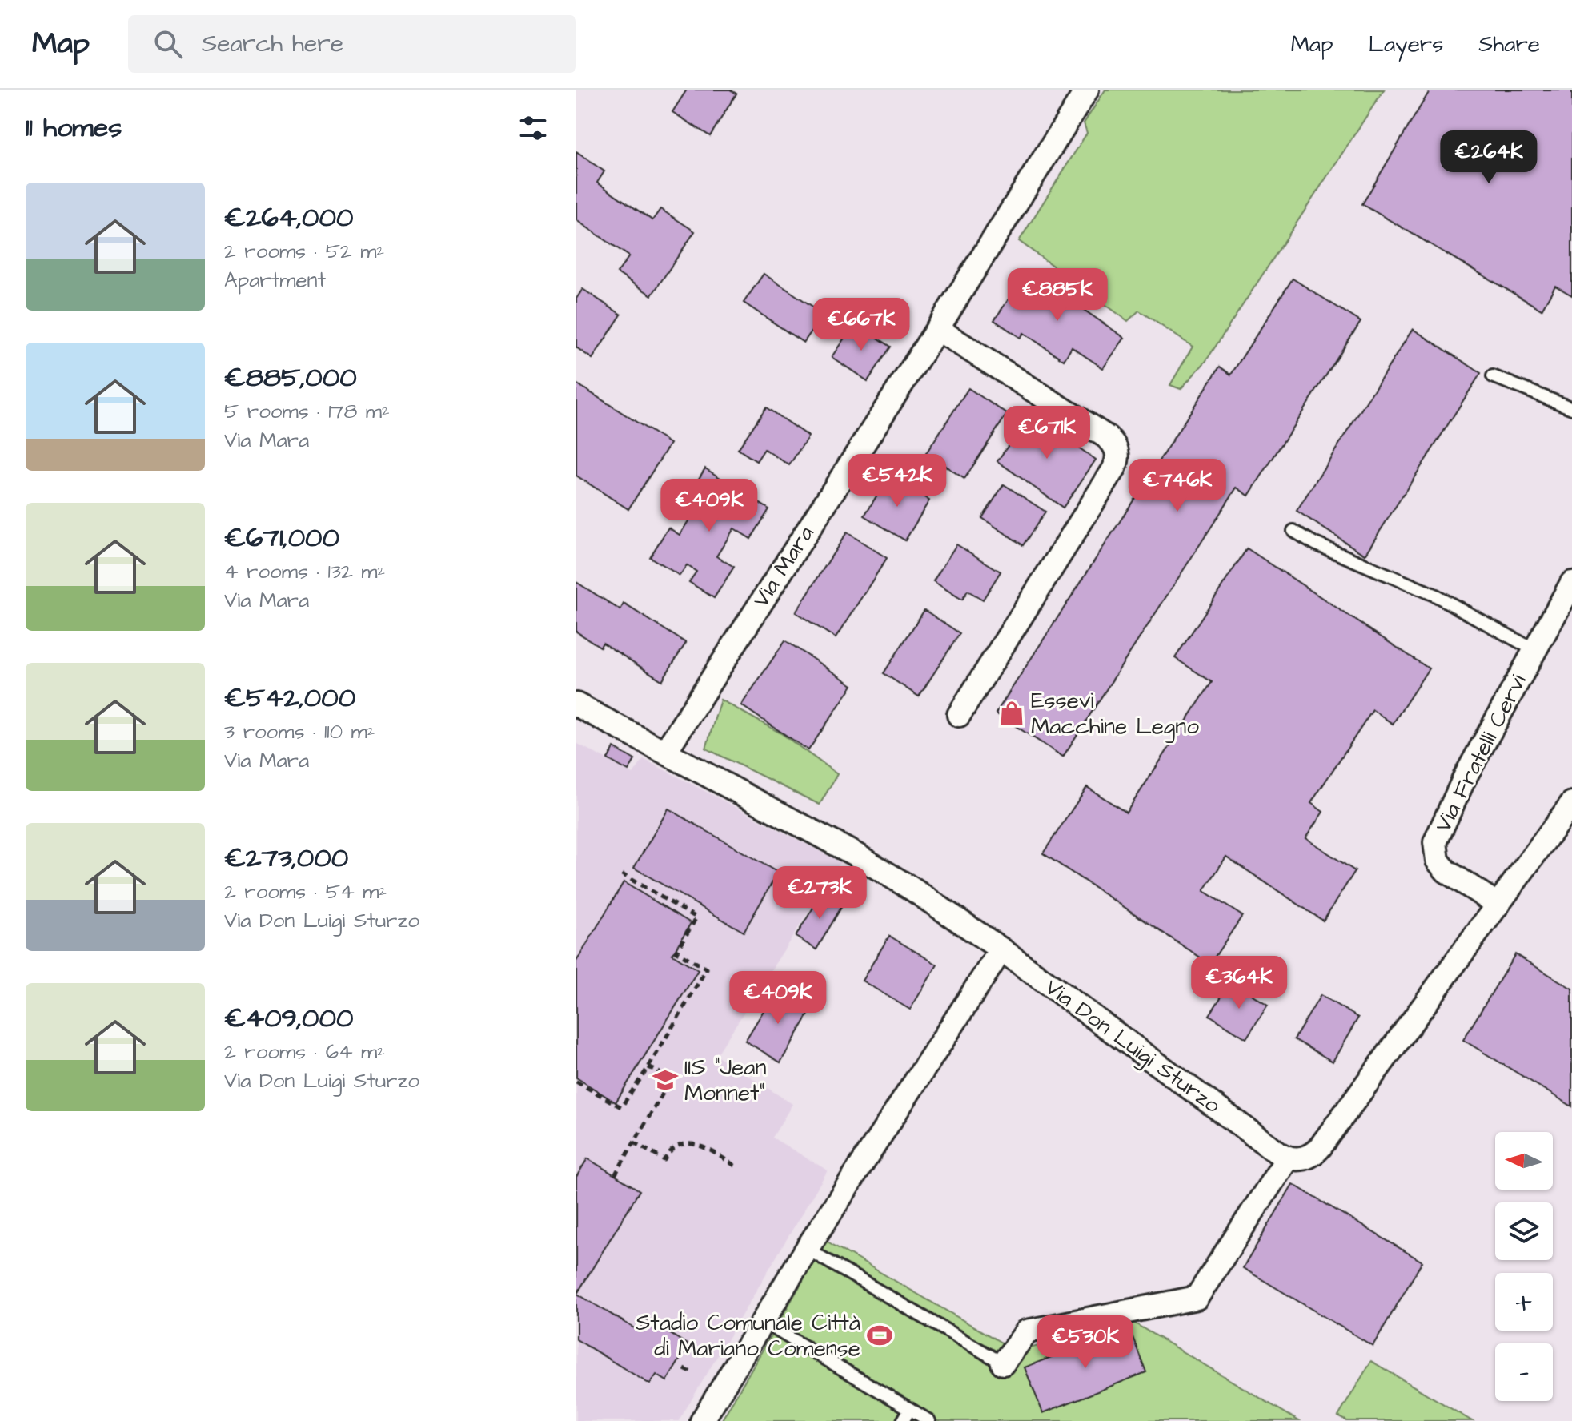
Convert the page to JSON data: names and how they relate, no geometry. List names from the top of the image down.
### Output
{
  "streets": {
    "street": ["Via Mara", "Via Fratelli Cervi", "Via Don Luigi Sturzo"]
  },
  "crossings": [
    ["Via Mara", "Via Don Luigi Sturzo"]
  ],
  "places": {
    "shop": ["Essevi Macchine Legno"],
    "school or university": ["IIS \"Jean Monnet\""],
    "sports": ["Stadio Comunale Città di Mariano Comense"]
  },
  "north": "left",
  "page": {
    "header": "Map",
    "search": "Search here",
    "nav": ["Map", "Layers", "Share"],
    "heading": "11 homes",
    "price": [
      "€264K",
      "€885K",
      "€667K",
      "€671K",
      "€542K",
      "€746K",
      "€409K",
      "€273K",
      "€364K",
      "€409K",
      "€530K"
    ],
    "list": [
      {
        "name": "€264,000",
        "note": "2 rooms · 52 m² · Apartment"
      },
      {
        "name": "€885,000",
        "note": "5 rooms · 178 m² · Via Mara"
      },
      {
        "name": "€671,000",
        "note": "4 rooms · 132 m² · Via Mara"
      },
      {
        "name": "€542,000",
        "note": "3 rooms · 110 m² · Via Mara"
      },
      {
        "name": "€273,000",
        "note": "2 rooms · 54 m² · Via Don Luigi Sturzo"
      },
      {
        "name": "€409,000",
        "note": "2 rooms · 64 m² · Via Don Luigi Sturzo"
      }
    ],
    "map_buttons": ["+", "−"]
  }
}
